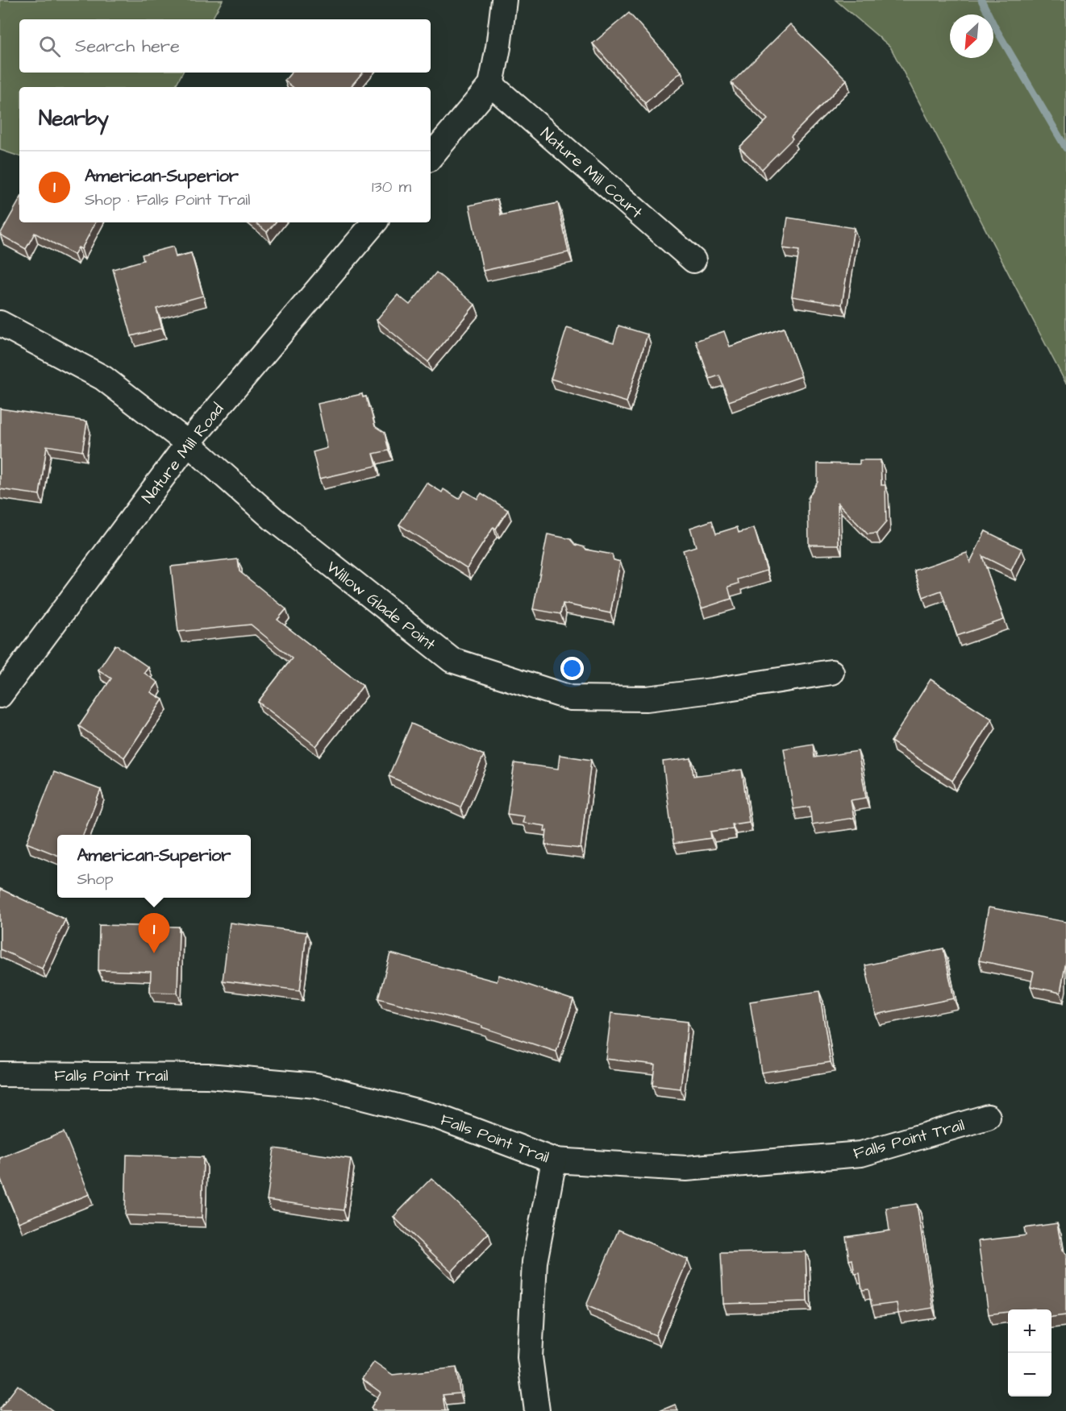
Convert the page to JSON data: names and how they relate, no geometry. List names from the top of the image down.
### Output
{
  "streets": {
    "street": [
      "Nature Mill Court",
      "Nature Mill Road",
      "Willow Glade Point",
      "Falls Point Trail"
    ]
  },
  "crossings": [
    ["Nature Mill Road", "Willow Glade Point"]
  ],
  "north": "bottom left",
  "page": {
    "search": "Search here",
    "heading": "Nearby",
    "list": [
      {
        "mark": "1",
        "name": "American-Superior",
        "note": "Shop · Falls Point Trail",
        "value": "130 m"
      }
    ],
    "popup": ["American-Superior", "Shop"],
    "pins": "1",
    "map_buttons": ["+", "−"]
  }
}
